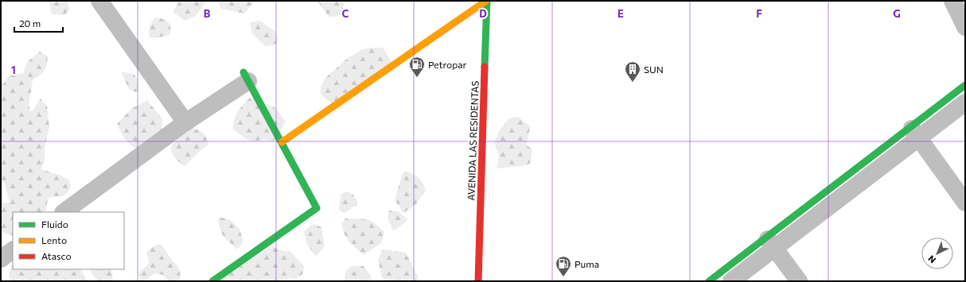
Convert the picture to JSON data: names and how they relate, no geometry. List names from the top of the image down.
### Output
{
  "streets": {
    "street": ["AVENIDA LAS RESIDENTAS"]
  },
  "places": {
    "fuel station": ["Petropar", "Puma"],
    "building": ["SUN"]
  },
  "legend": ["Fluido", "Lento", "Atasco"],
  "scale_bar": "20 m",
  "north": "bottom left",
  "grid": {
    "columns": [
      "B",
      "C",
      "D",
      "E",
      "F",
      "G"
    ],
    "rows": ["1"]
  }
}
